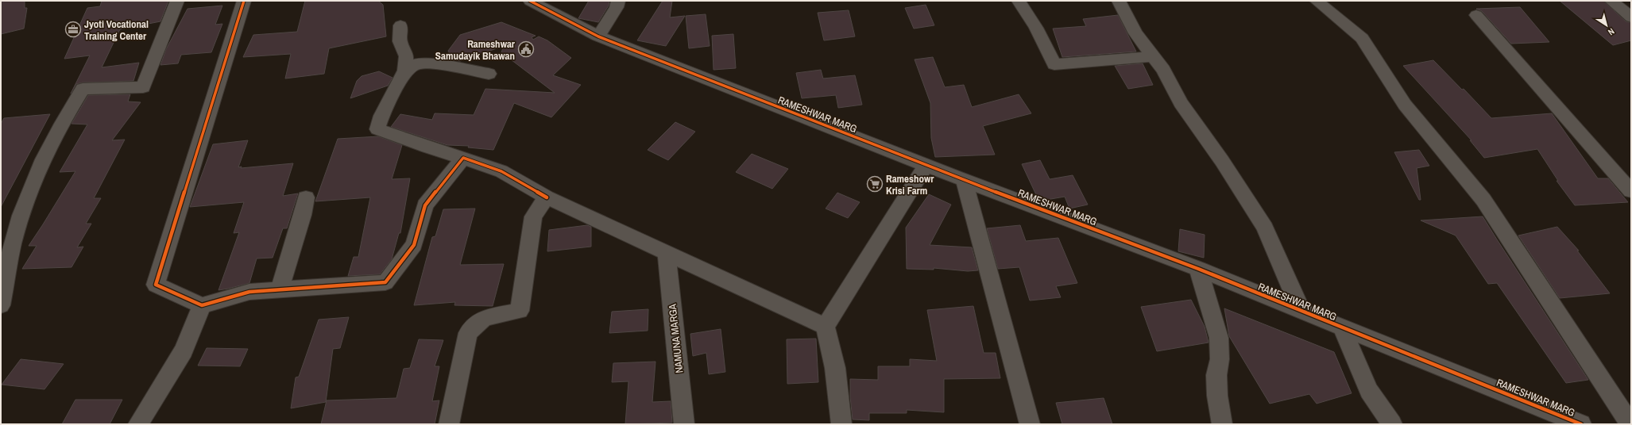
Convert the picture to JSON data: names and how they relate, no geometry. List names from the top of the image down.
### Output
{
  "streets": {
    "street": ["RAMESHWAR MARG", "NAMUNA MARGA"]
  },
  "places": {
    "office": ["Jyoti Vocational Training Center"],
    "public building": ["Rameshwar Samudayik Bhawan"],
    "supermarket": ["Rameshowr Krisi Farm"]
  },
  "north": "bottom right"
}
